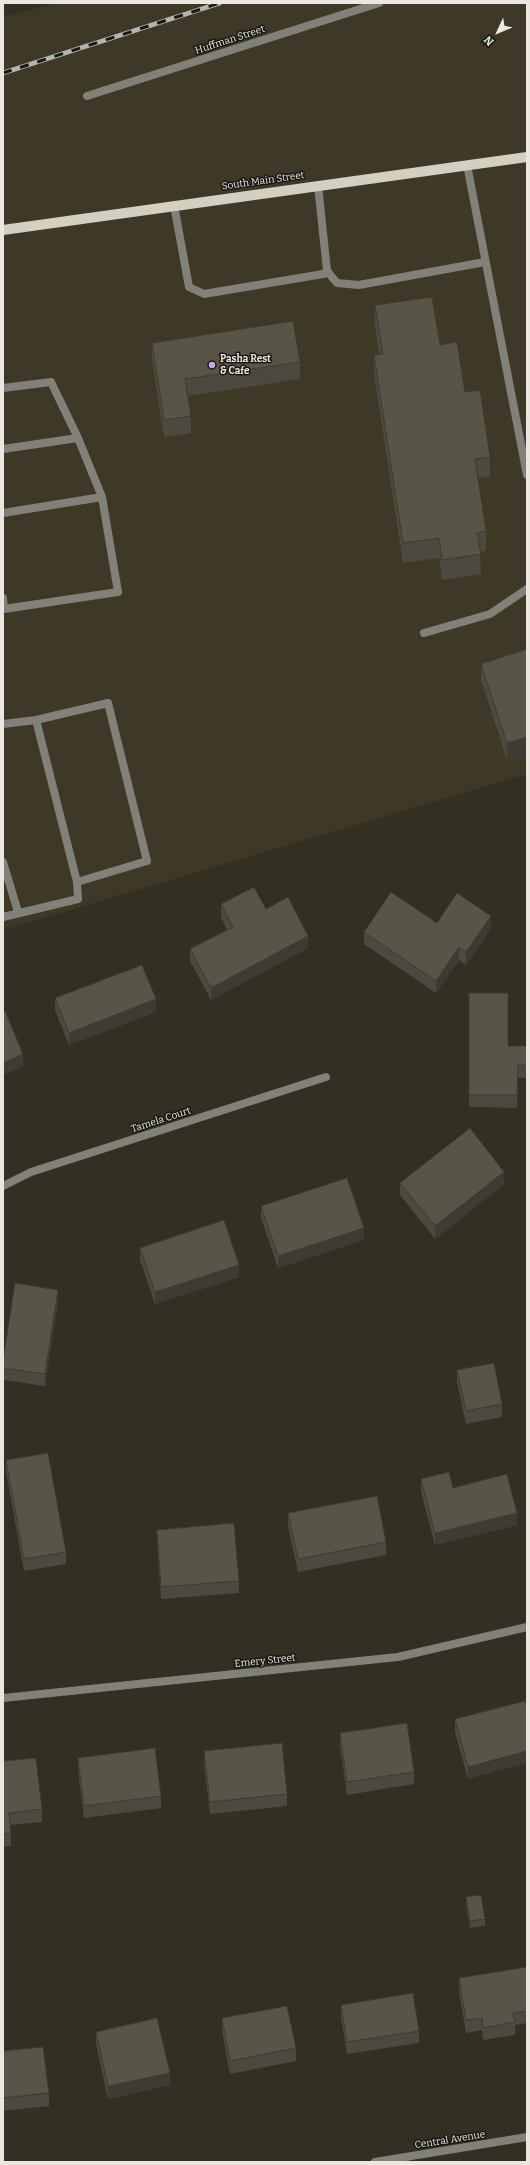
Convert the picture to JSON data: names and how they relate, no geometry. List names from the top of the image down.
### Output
{
  "streets": {
    "main road": ["South Main Street"],
    "street": [
      "Huffman Street",
      "Tamela Court",
      "Emery Street",
      "Central Avenue"
    ]
  },
  "places": ["Pasha Rest & Cafe"],
  "north": "bottom left"
}
